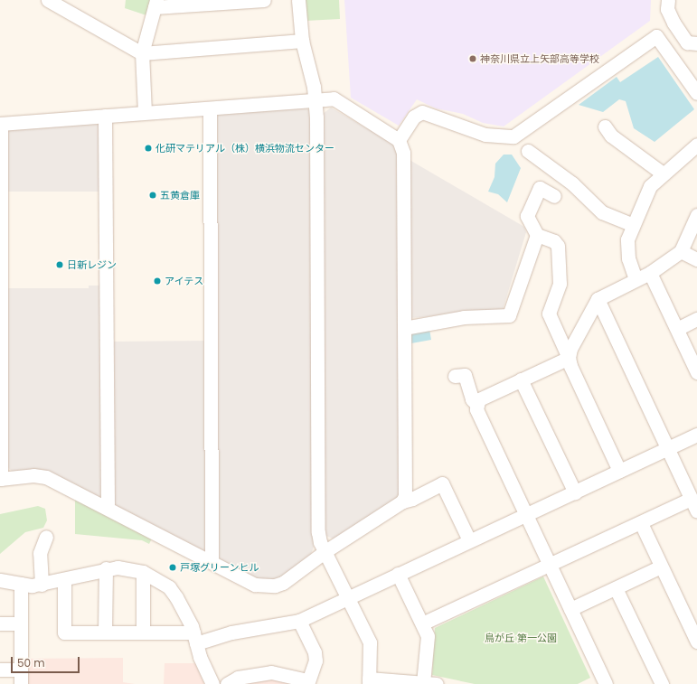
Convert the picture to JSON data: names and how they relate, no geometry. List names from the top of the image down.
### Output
{
  "parks": ["鳥が丘 第一公園"],
  "places": [
    "神奈川県立上矢部高等学校",
    "化研マテリアル（株）横浜物流センター",
    "五黄倉庫",
    "日新レジン",
    "アイテス",
    "戸塚グリーンヒル"
  ],
  "scale_bar": "50 m"
}
